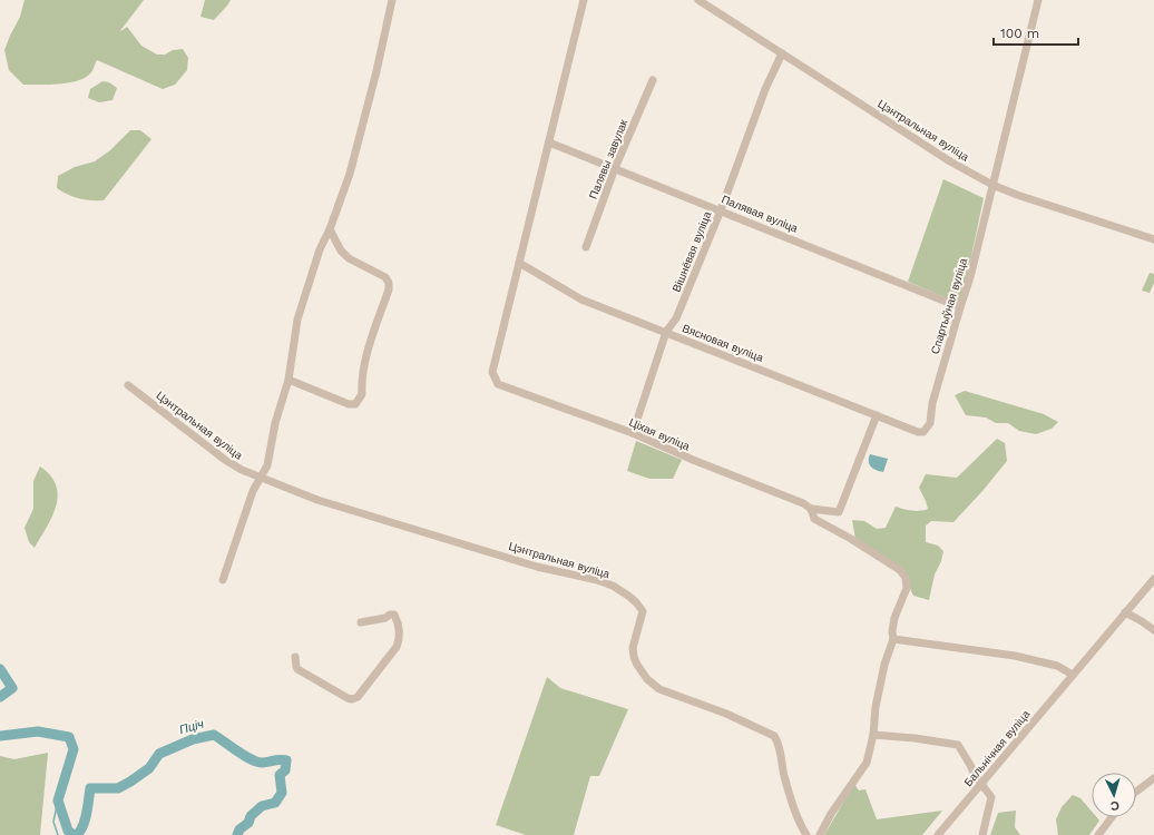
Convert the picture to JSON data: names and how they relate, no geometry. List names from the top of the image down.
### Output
{
  "streets": {
    "street": [
      "Цэнтральная вуліца",
      "Палявы завулак",
      "Палявая вуліца",
      "Вішнёвая вуліца",
      "Спартыўная вуліца",
      "Вясновая вуліца",
      "Ціхая вуліца",
      "Бальнічная вуліца"
    ]
  },
  "crossings": [
    ["Цэнтральная вуліца", "Вішнёвая вуліца"],
    ["Цэнтральная вуліца", "Спартыўная вуліца"],
    ["Палявы завулак", "Палявая вуліца"],
    ["Палявая вуліца", "Вішнёвая вуліца"],
    ["Палявая вуліца", "Спартыўная вуліца"],
    ["Вішнёвая вуліца", "Вясновая вуліца"],
    ["Вішнёвая вуліца", "Ціхая вуліца"],
    ["Спартыўная вуліца", "Вясновая вуліца"],
    ["Вясновая вуліца", "Ціхая вуліца"]
  ],
  "water": ["Пціч"],
  "scale_bar": "100 m",
  "north": "bottom"
}
